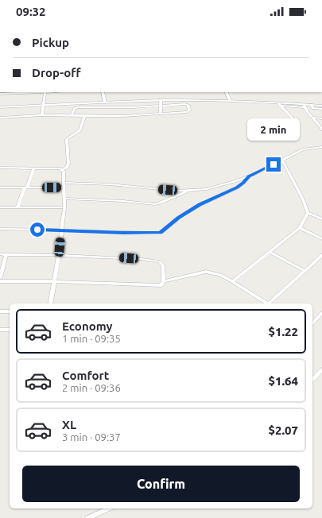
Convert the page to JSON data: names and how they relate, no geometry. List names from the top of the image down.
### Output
{
  "page": {
    "status": "09:32",
    "banner": ["Pickup", "Drop-off"],
    "bubble": "2 min",
    "list": [
      {
        "name": "Economy",
        "note": "1 min · 09:35",
        "value": "$1.22"
      },
      {
        "name": "Comfort",
        "note": "2 min · 09:36",
        "value": "$1.64"
      },
      {
        "name": "XL",
        "note": "3 min · 09:37",
        "value": "$2.07"
      }
    ],
    "buttons": "Confirm"
  }
}
